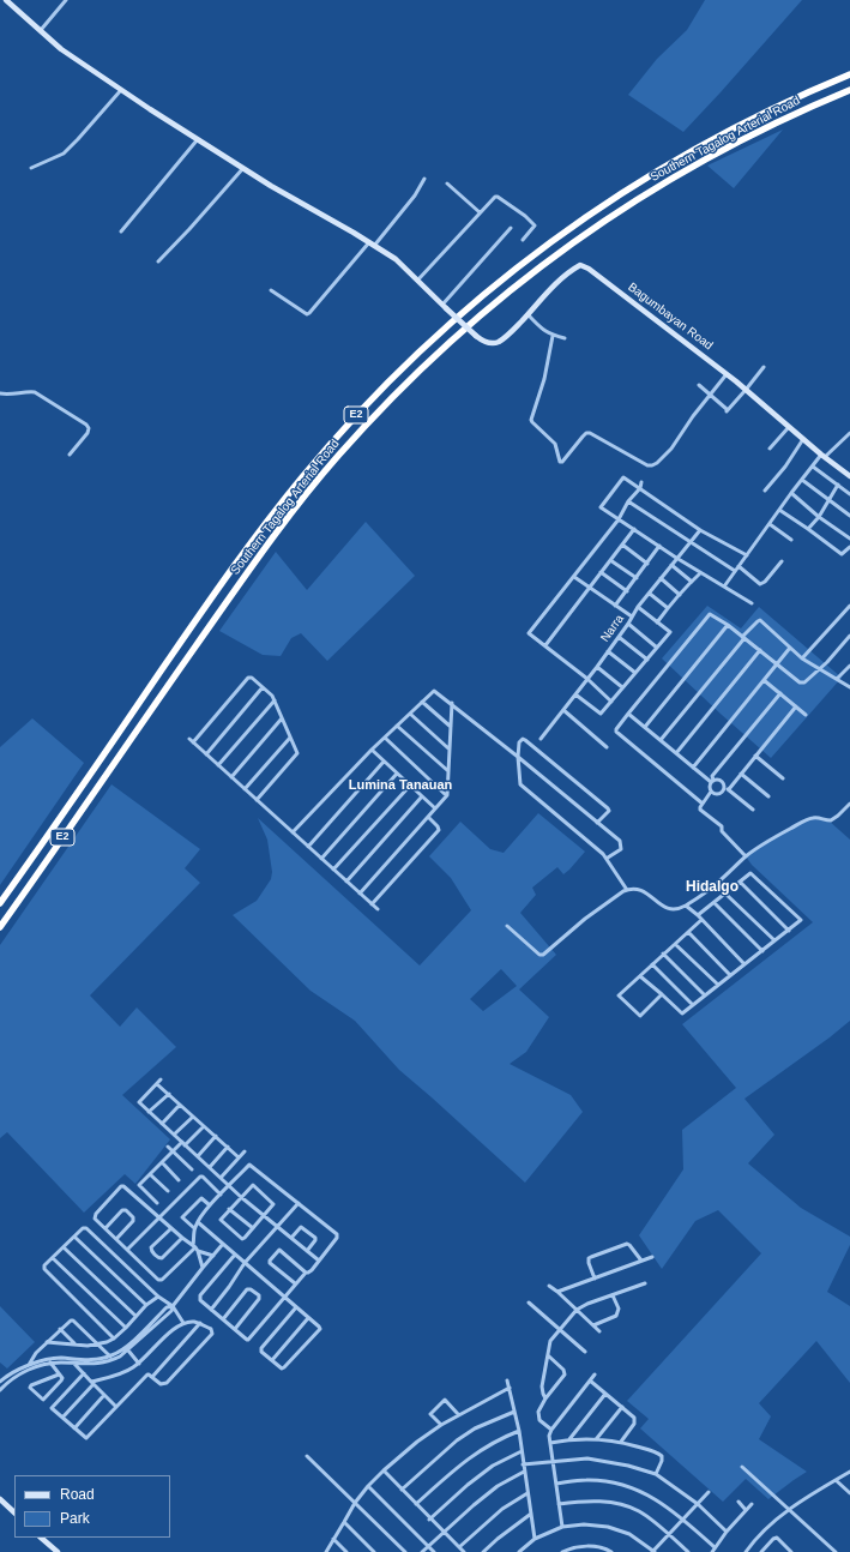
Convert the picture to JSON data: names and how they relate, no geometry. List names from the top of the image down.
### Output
{
  "streets": {
    "highway": ["Southern Tagalog Arterial Road", "E2"],
    "street": ["Bagumbayan Road", "Narra"]
  },
  "districts": ["Lumina Tanauan", "Hidalgo"],
  "legend": ["Road", "Park"]
}
